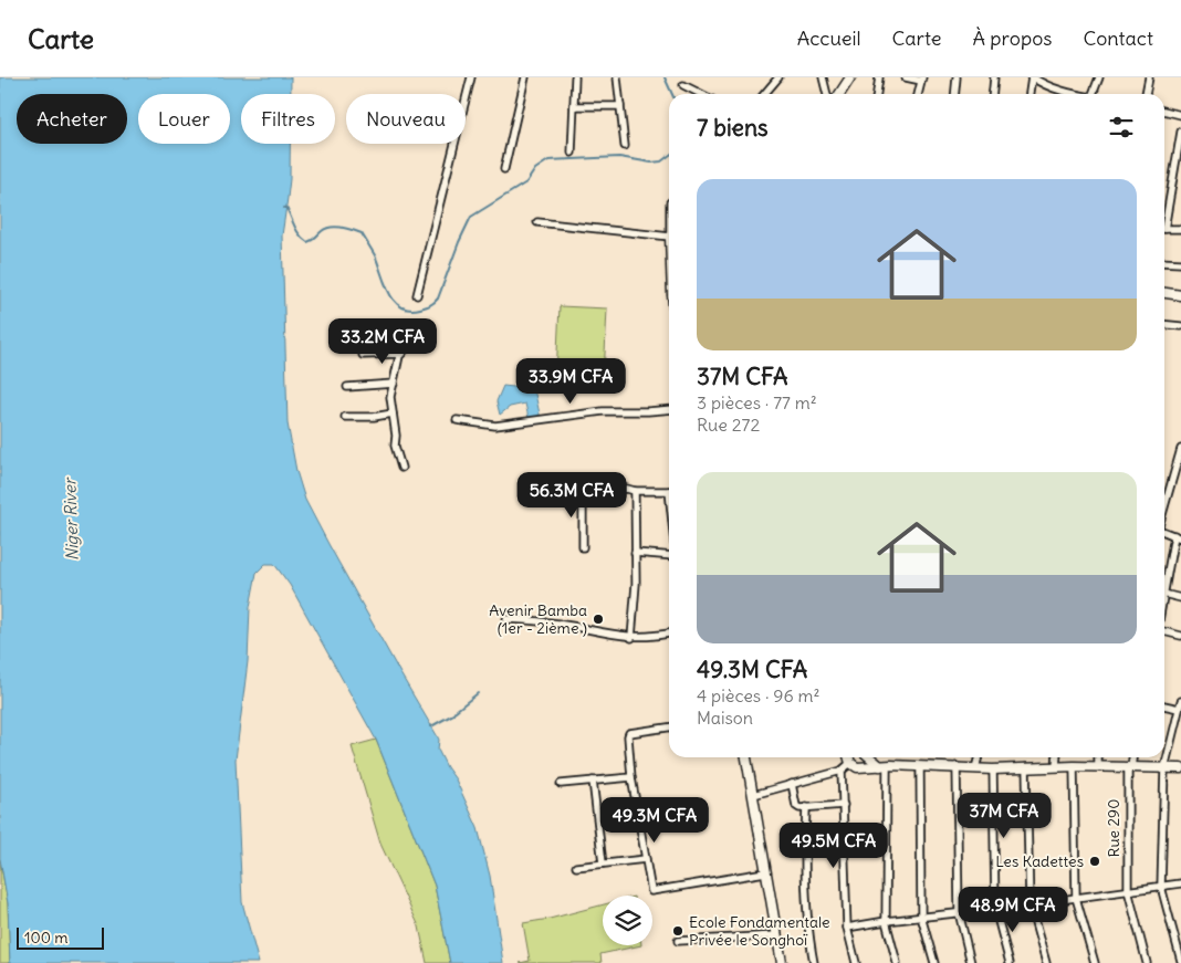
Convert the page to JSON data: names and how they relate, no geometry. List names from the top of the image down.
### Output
{
  "streets": {
    "street": ["Rue 290"]
  },
  "water": ["Niger River"],
  "places": ["Avenir Bamba (1er - 2ième )", "Les Kadettes", "Ecole Fondamentale Privée le Songhoï"],
  "scale_bar": "100 m",
  "page": {
    "header": "Carte",
    "nav": [
      "Accueil",
      "Carte",
      "À propos",
      "Contact"
    ],
    "chip": [
      "Acheter",
      "Louer",
      "Filtres",
      "Nouveau"
    ],
    "heading": "7 biens",
    "list": [
      {
        "name": "37M CFA",
        "note": "3 pièces · 77 m² · Rue 272"
      },
      {
        "name": "49.3M CFA",
        "note": "4 pièces · 96 m² · Maison"
      }
    ],
    "price": [
      "33.2M CFA",
      "33.9M CFA",
      "56.3M CFA",
      "37M CFA",
      "49.3M CFA",
      "49.5M CFA",
      "48.9M CFA"
    ],
    "scale": "100 m"
  }
}
